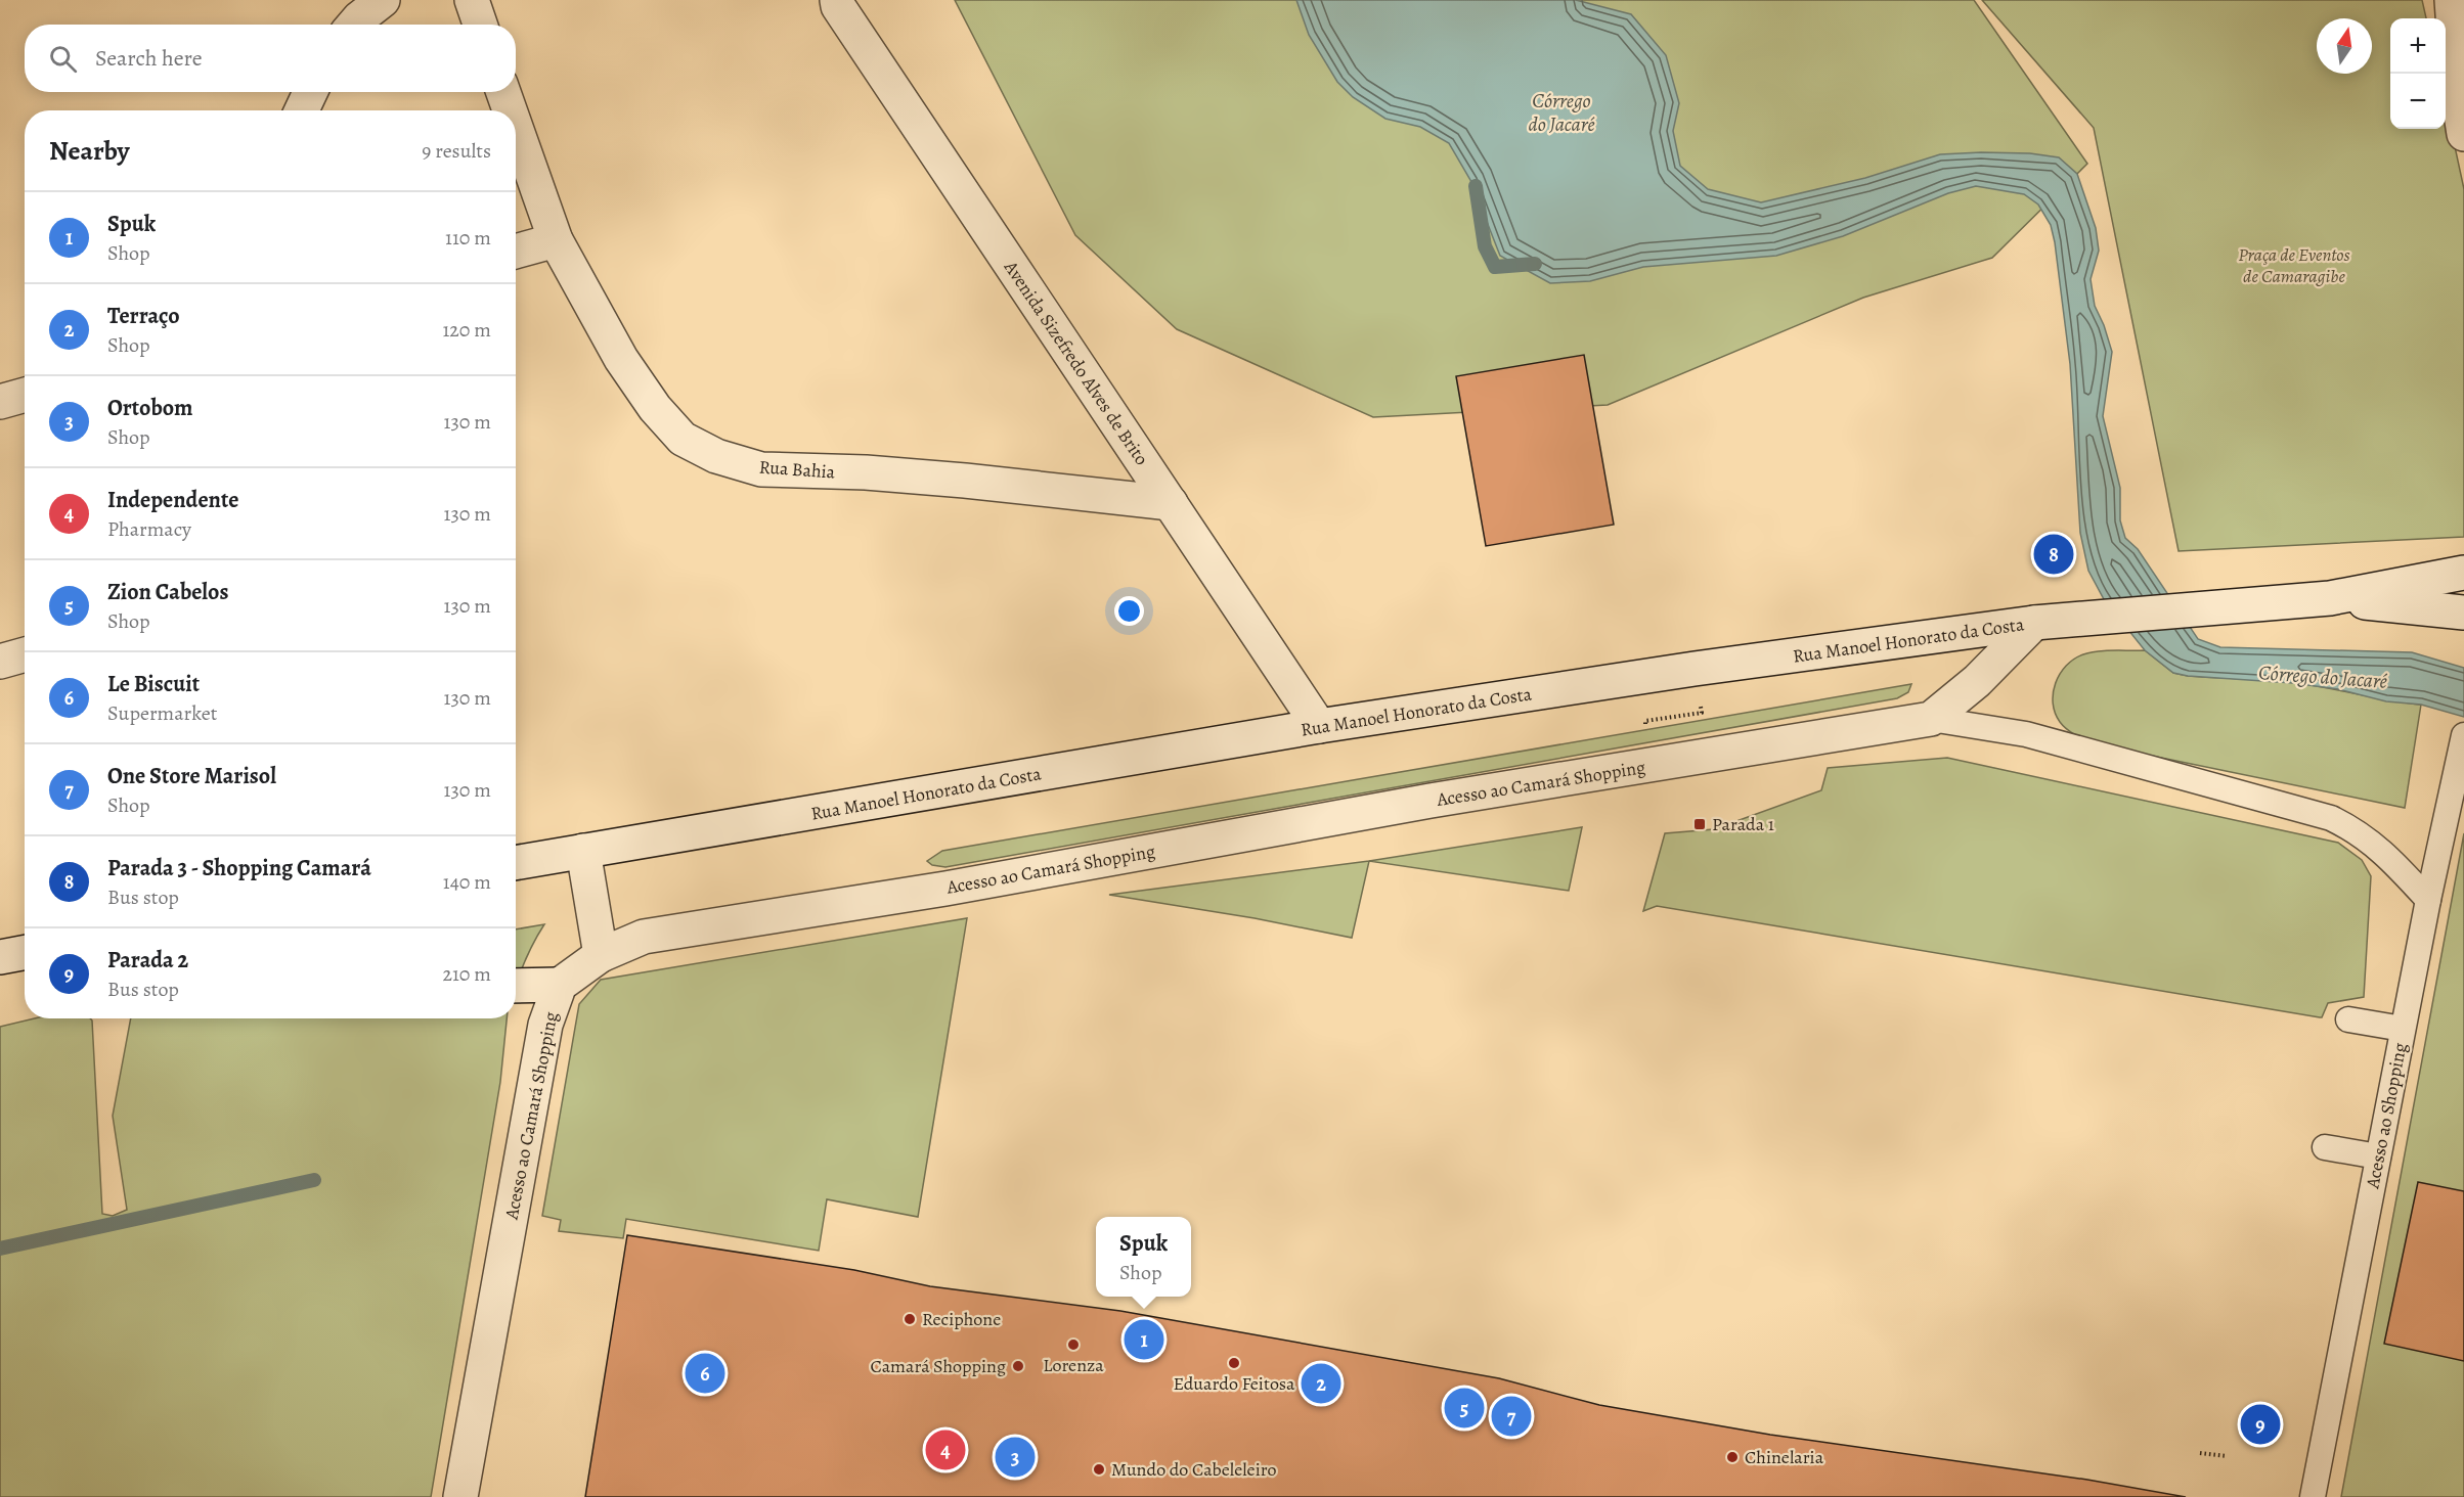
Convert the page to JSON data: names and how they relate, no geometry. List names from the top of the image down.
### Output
{
  "streets": {
    "street": [
      "Avenida Sizefredo Alves de Brito",
      "Rua Bahia",
      "Rua Manoel Honorato da Costa",
      "Acesso ao Camará Shopping"
    ],
    "lane": ["Acesso ao Shopping"]
  },
  "crossings": [
    ["Avenida Sizefredo Alves de Brito", "Rua Bahia"],
    ["Avenida Sizefredo Alves de Brito", "Rua Manoel Honorato da Costa"]
  ],
  "water": ["Córrego do Jacaré"],
  "parks": ["Praça de Eventos de Camaragibe"],
  "places": {
    "transit": ["Parada 1"],
    "other": [
      "Reciphone",
      "Lorenza",
      "Eduardo Feitosa",
      "Camará Shopping",
      "Chinelaria",
      "Mundo do Cabeleleiro"
    ]
  },
  "north": "top",
  "page": {
    "map_buttons": ["+", "−"],
    "search": "Search here",
    "heading": ["Nearby", "9 results"],
    "list": [
      {
        "mark": "1",
        "name": "Spuk",
        "note": "Shop",
        "value": "110 m"
      },
      {
        "mark": "2",
        "name": "Terraço",
        "note": "Shop",
        "value": "120 m"
      },
      {
        "mark": "3",
        "name": "Ortobom",
        "note": "Shop",
        "value": "130 m"
      },
      {
        "mark": "4",
        "name": "Independente",
        "note": "Pharmacy",
        "value": "130 m"
      },
      {
        "mark": "5",
        "name": "Zion Cabelos",
        "note": "Shop",
        "value": "130 m"
      },
      {
        "mark": "6",
        "name": "Le Biscuit",
        "note": "Supermarket",
        "value": "130 m"
      },
      {
        "mark": "7",
        "name": "One Store Marisol",
        "note": "Shop",
        "value": "130 m"
      },
      {
        "mark": "8",
        "name": "Parada 3 - Shopping Camará",
        "note": "Bus stop",
        "value": "140 m"
      },
      {
        "mark": "9",
        "name": "Parada 2",
        "note": "Bus stop",
        "value": "210 m"
      }
    ],
    "pins": [
      "8",
      "1",
      "6",
      "2",
      "5",
      "7",
      "9",
      "4",
      "3"
    ],
    "popup": ["Spuk", "Shop"]
  }
}
